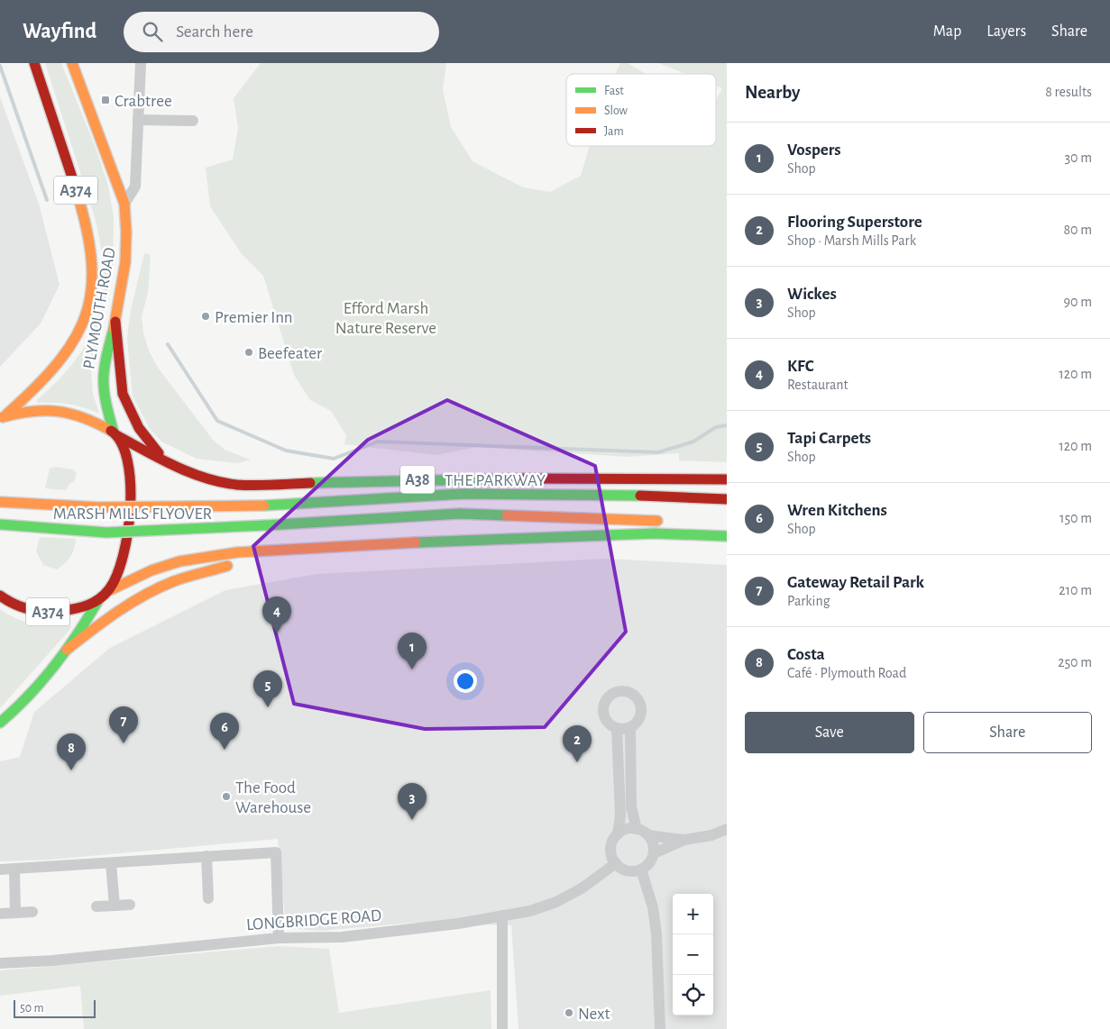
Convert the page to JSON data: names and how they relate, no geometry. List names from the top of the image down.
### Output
{
  "streets": {
    "main road": [
      "A374",
      "PLYMOUTH ROAD",
      "A38",
      "THE PARKWAY",
      "MARSH MILLS FLYOVER"
    ],
    "street": ["LONGBRIDGE ROAD"]
  },
  "crossings": [
    ["A374", "PLYMOUTH ROAD"],
    ["A374", "A38"],
    ["PLYMOUTH ROAD", "A38"],
    ["THE PARKWAY", "MARSH MILLS FLYOVER"]
  ],
  "parks": ["Efford Marsh Nature Reserve"],
  "places": {
    "transit": ["Crabtree"],
    "other": [
      "Premier Inn",
      "Beefeater",
      "The Food Warehouse",
      "Next"
    ]
  },
  "legend": ["Fast", "Slow", "Jam"],
  "scale_bar": "50 m",
  "page": {
    "header": "Wayfind",
    "search": "Search here",
    "nav": ["Map", "Layers", "Share"],
    "heading": ["Nearby", "8 results"],
    "list": [
      {
        "mark": "1",
        "name": "Vospers",
        "note": "Shop",
        "value": "30 m"
      },
      {
        "mark": "2",
        "name": "Flooring Superstore",
        "note": "Shop · Marsh Mills Park",
        "value": "80 m"
      },
      {
        "mark": "3",
        "name": "Wickes",
        "note": "Shop",
        "value": "90 m"
      },
      {
        "mark": "4",
        "name": "KFC",
        "note": "Restaurant",
        "value": "120 m"
      },
      {
        "mark": "5",
        "name": "Tapi Carpets",
        "note": "Shop",
        "value": "120 m"
      },
      {
        "mark": "6",
        "name": "Wren Kitchens",
        "note": "Shop",
        "value": "150 m"
      },
      {
        "mark": "7",
        "name": "Gateway Retail Park",
        "note": "Parking",
        "value": "210 m"
      },
      {
        "mark": "8",
        "name": "Costa",
        "note": "Café · Plymouth Road",
        "value": "250 m"
      }
    ],
    "pins": [
      "4",
      "1",
      "5",
      "7",
      "6",
      "2",
      "8",
      "3"
    ],
    "buttons": ["Save", "Share"],
    "map_buttons": ["+", "−"],
    "scale": "50 m"
  }
}
